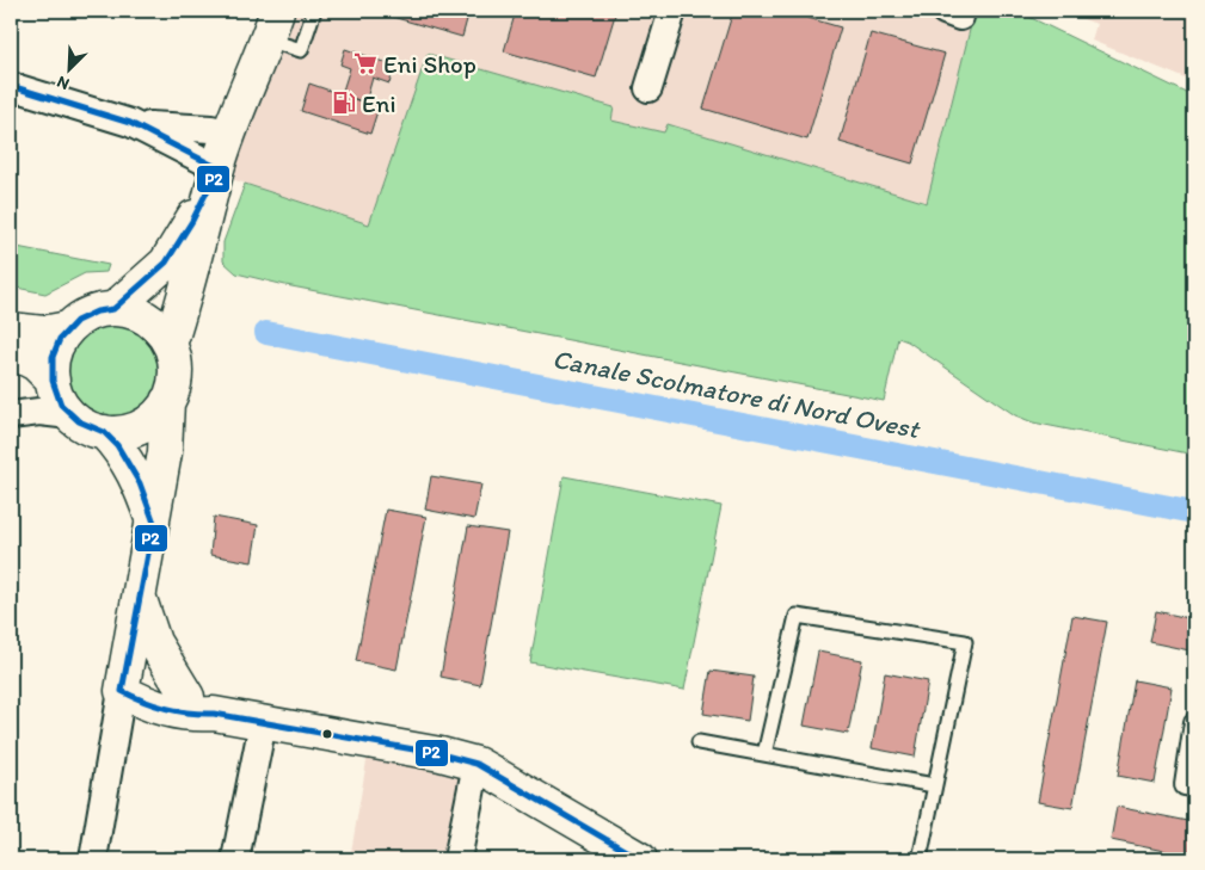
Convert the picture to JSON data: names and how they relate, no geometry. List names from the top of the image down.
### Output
{
  "water": ["Canale Scolmatore di Nord Ovest"],
  "places": {
    "supermarket": ["Eni Shop"],
    "fuel station": ["Eni"]
  },
  "lines": ["transit line P2"],
  "north": "bottom left"
}
